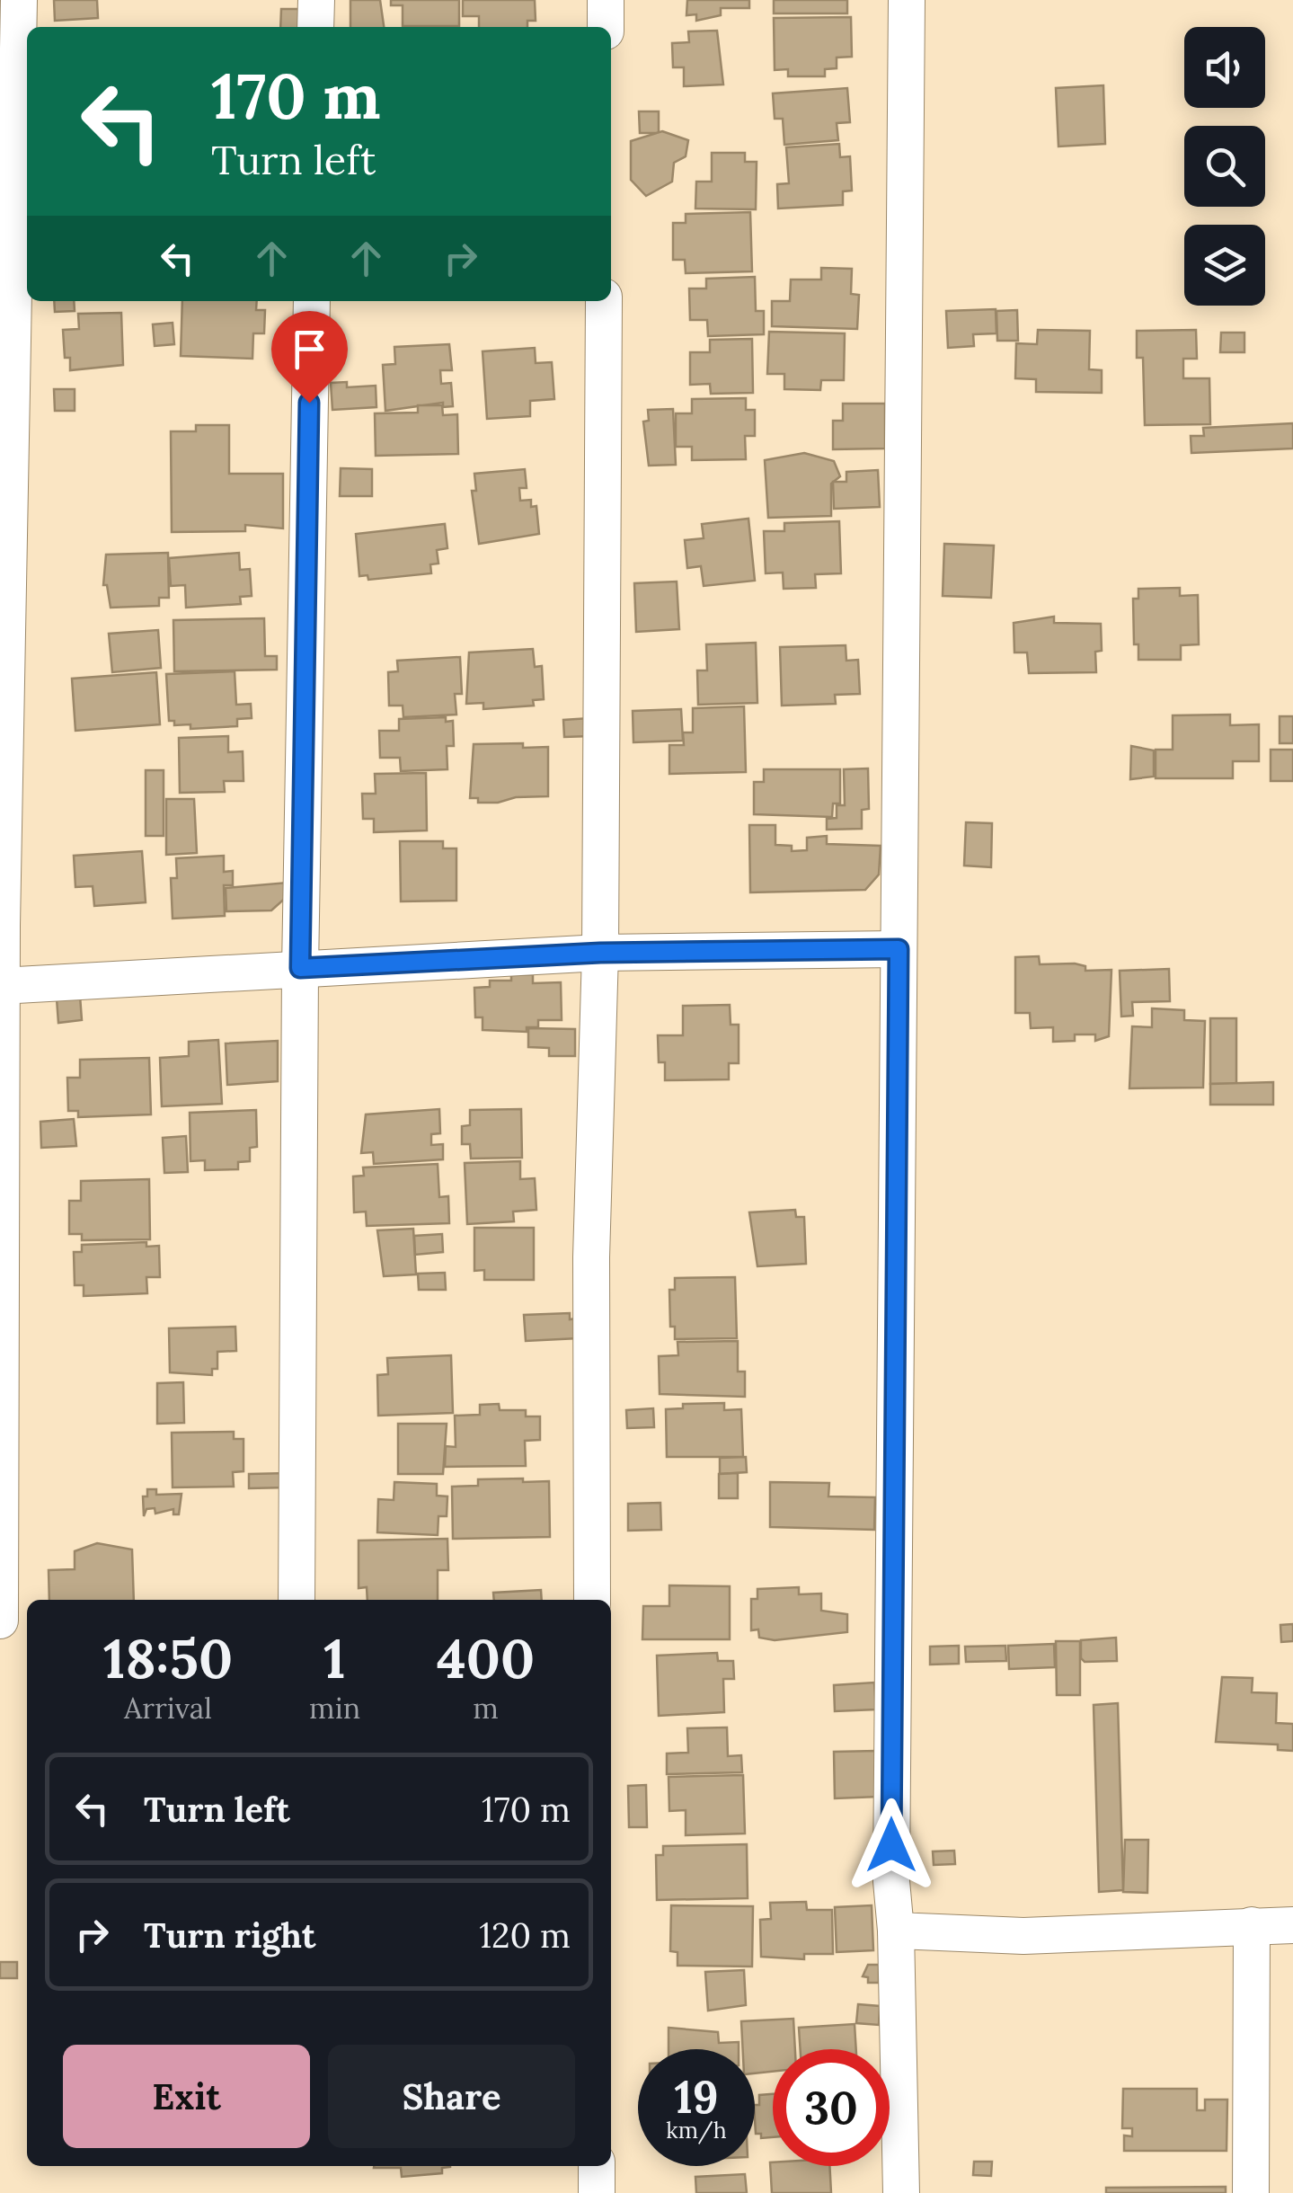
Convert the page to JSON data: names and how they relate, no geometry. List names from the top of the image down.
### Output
{
  "page": {
    "turn": ["170 m", "Turn left"],
    "eta": [
      "18:50",
      "Arrival",
      "1",
      "min",
      "400",
      "m"
    ],
    "list": [
      {
        "name": "Turn left",
        "value": "170 m"
      },
      {
        "name": "Turn right",
        "value": "120 m"
      }
    ],
    "buttons": ["Exit", "Share"],
    "speed": "19 km/h",
    "limit": "30"
  }
}
